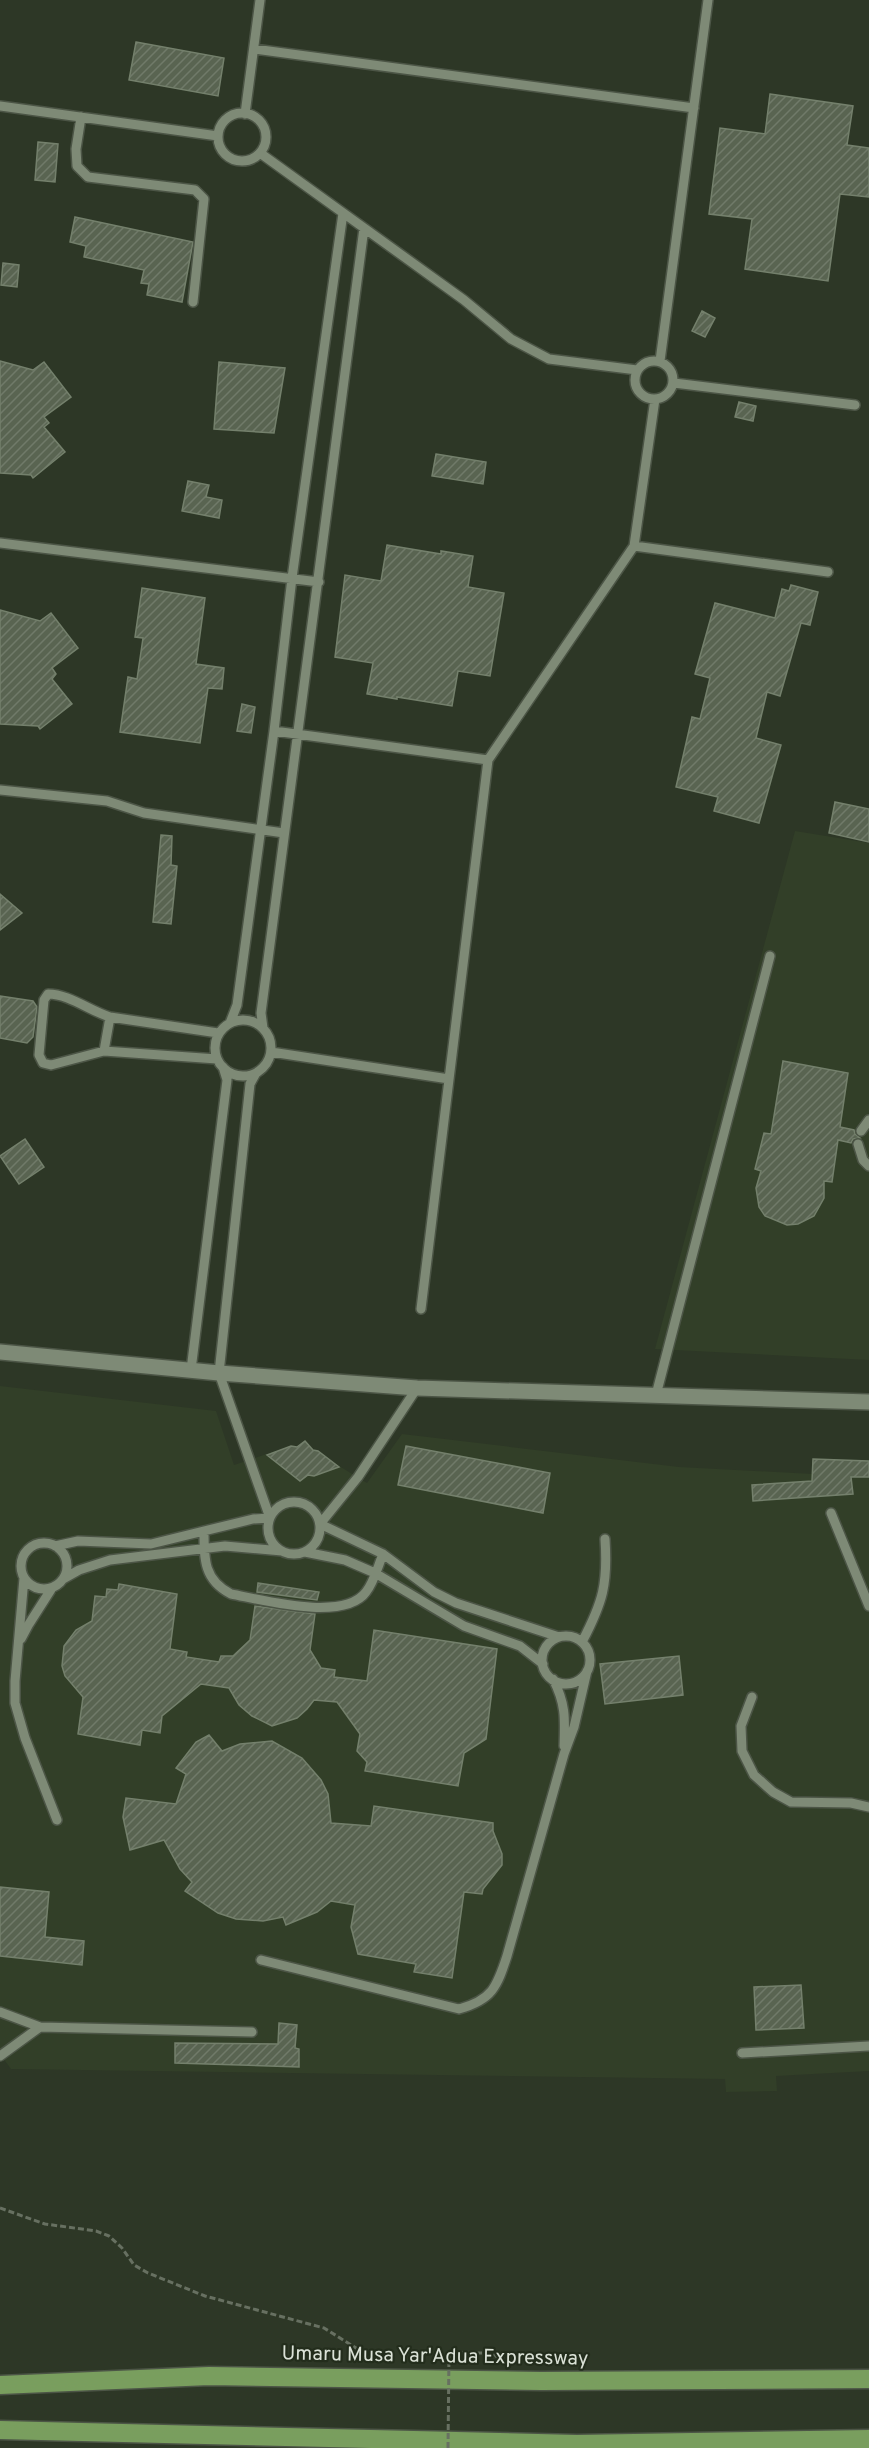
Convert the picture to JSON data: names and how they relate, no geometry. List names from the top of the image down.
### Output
{
  "streets": {
    "highway": ["Umaru Musa Yar'Adua Expressway"]
  }
}
